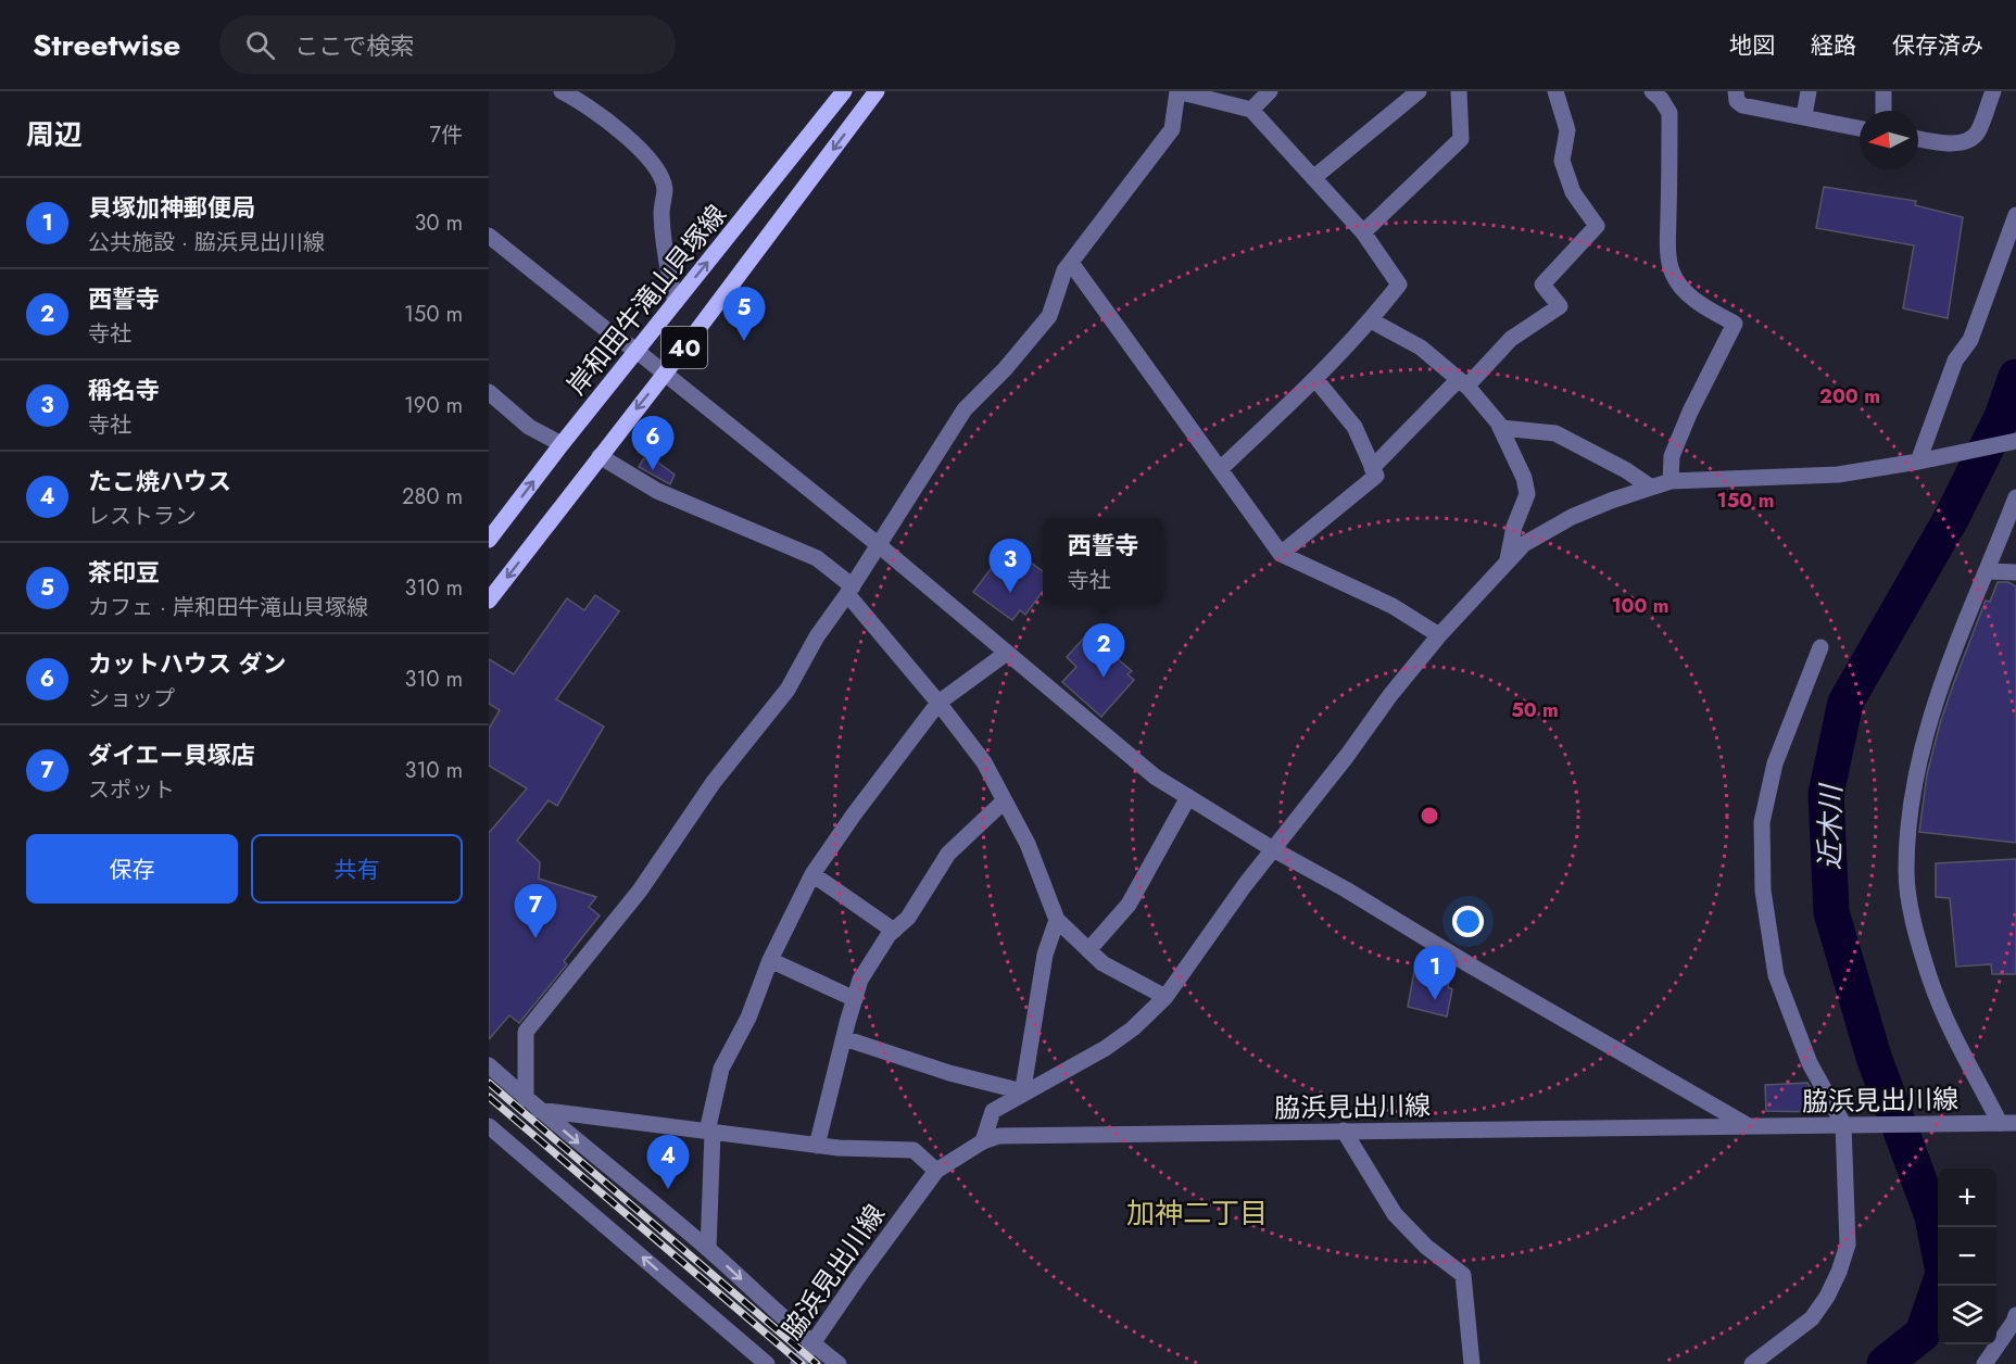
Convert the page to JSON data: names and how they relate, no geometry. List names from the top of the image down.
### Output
{
  "streets": {
    "main road": ["岸和田牛滝山貝塚線", "40"],
    "street": ["脇浜見出川線"]
  },
  "districts": ["加神二丁目"],
  "water": ["近木川"],
  "north": "left",
  "page": {
    "header": "Streetwise",
    "search": "ここで検索",
    "nav": ["地図", "経路", "保存済み"],
    "heading": ["周辺", "7件"],
    "list": [
      {
        "mark": "1",
        "name": "貝塚加神郵便局",
        "note": "公共施設 · 脇浜見出川線",
        "value": "30 m"
      },
      {
        "mark": "2",
        "name": "西誓寺",
        "note": "寺社",
        "value": "150 m"
      },
      {
        "mark": "3",
        "name": "稱名寺",
        "note": "寺社",
        "value": "190 m"
      },
      {
        "mark": "4",
        "name": "たこ焼ハウス",
        "note": "レストラン",
        "value": "280 m"
      },
      {
        "mark": "5",
        "name": "茶印豆",
        "note": "カフェ · 岸和田牛滝山貝塚線",
        "value": "310 m"
      },
      {
        "mark": "6",
        "name": "カットハウス ダン",
        "note": "ショップ",
        "value": "310 m"
      },
      {
        "mark": "7",
        "name": "ダイエー貝塚店",
        "note": "スポット",
        "value": "310 m"
      }
    ],
    "pins": [
      "5",
      "6",
      "3",
      "2",
      "7",
      "1",
      "4"
    ],
    "popup": ["西誓寺", "寺社"],
    "buttons": ["保存", "共有"],
    "map_buttons": ["+", "−"]
  },
  "rings": [
    "200 m",
    "150 m",
    "100 m",
    "50 m"
  ]
}
